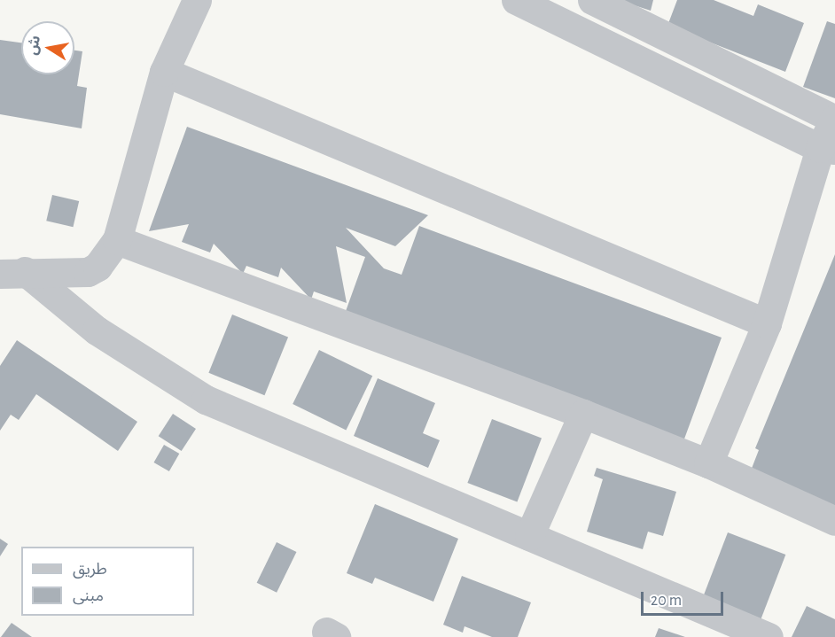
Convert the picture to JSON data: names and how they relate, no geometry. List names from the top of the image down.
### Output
{
  "legend": ["طريق", "مبنى"],
  "scale_bar": "20 m",
  "north": "left"
}
